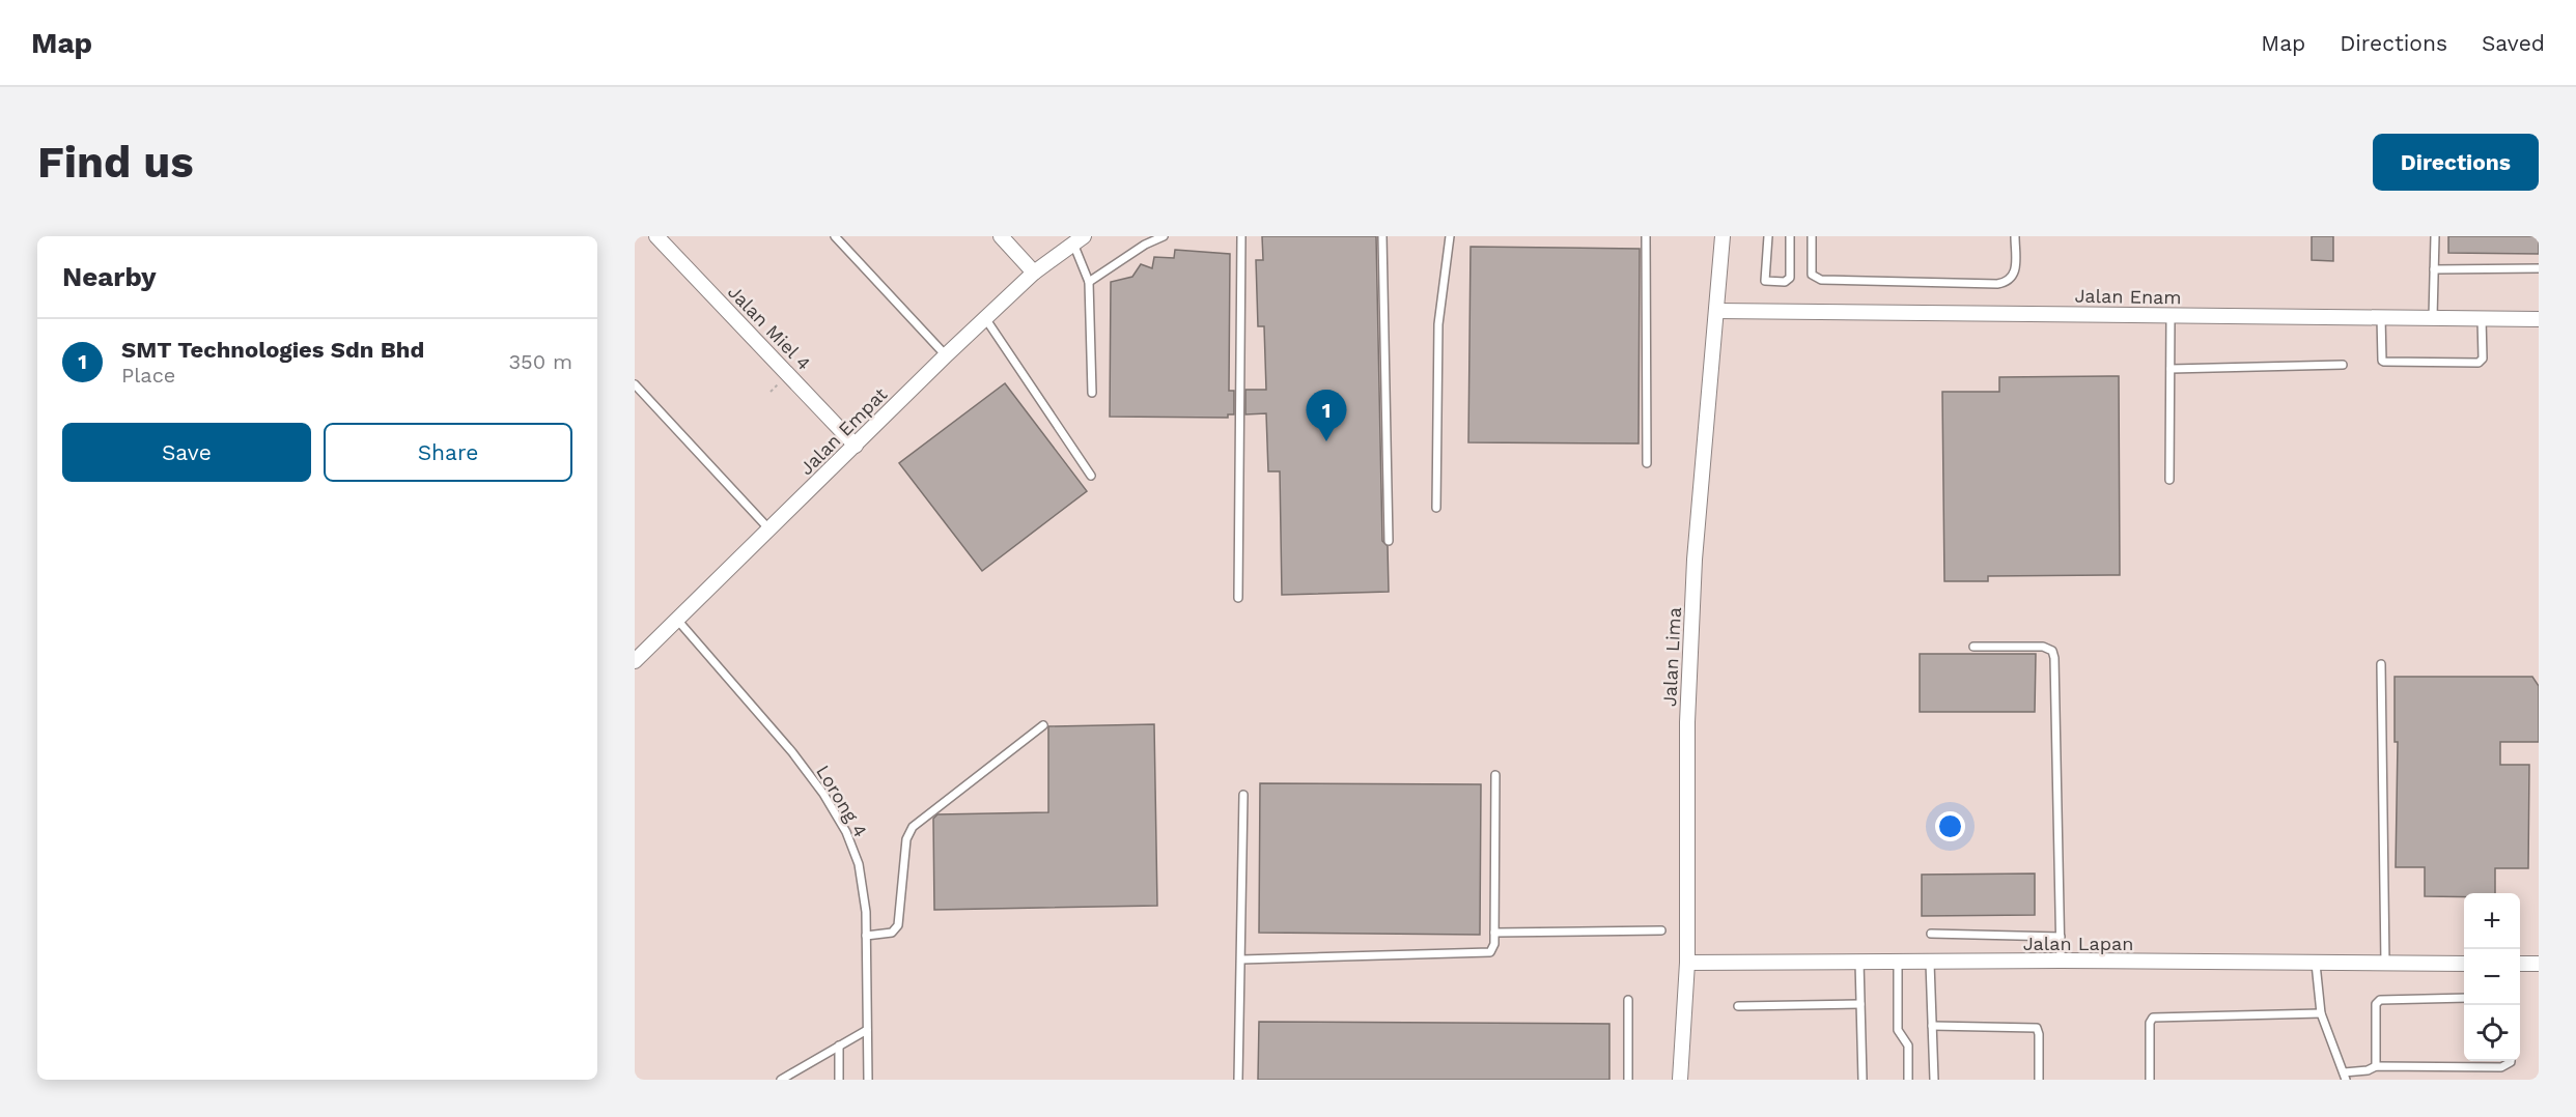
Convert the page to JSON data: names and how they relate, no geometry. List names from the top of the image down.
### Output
{
  "streets": {
    "street": [
      "Jalan Enam",
      "Jalan Miel 4",
      "Jalan Empat",
      "Jalan Lima",
      "Jalan Lapan"
    ],
    "lane": ["Lorong 4"]
  },
  "crossings": [
    ["Jalan Enam", "Jalan Lima"],
    ["Jalan Miel 4", "Jalan Empat"],
    ["Jalan Empat", "Lorong 4"],
    ["Jalan Lima", "Jalan Lapan"]
  ],
  "page": {
    "header": "Map",
    "nav": ["Map", "Directions", "Saved"],
    "buttons": [
      "Directions",
      ["Save", "Share"]
    ],
    "title": "Find us",
    "heading": "Nearby",
    "list": [
      {
        "mark": "1",
        "name": "SMT Technologies Sdn Bhd",
        "note": "Place",
        "value": "350 m"
      }
    ],
    "pins": "1",
    "map_buttons": ["+", "−"]
  }
}
